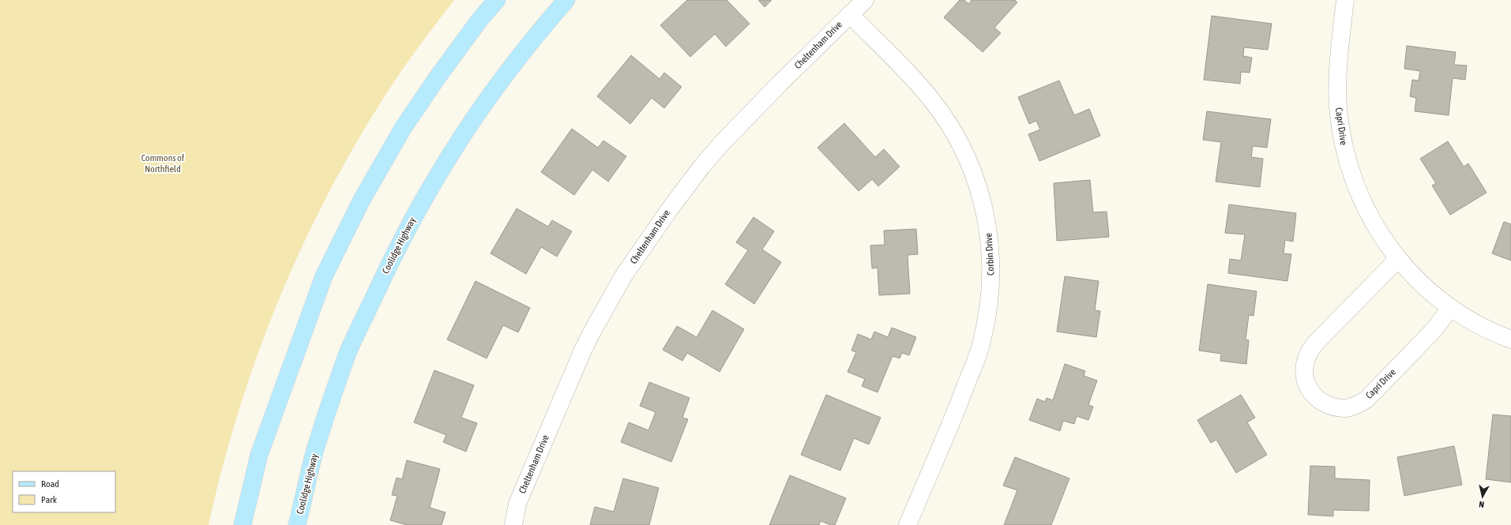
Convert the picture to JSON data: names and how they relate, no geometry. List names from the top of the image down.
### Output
{
  "streets": {
    "main road": ["Coolidge Highway"],
    "street": ["Cheltenham Drive", "Capri Drive", "Corbin Drive"]
  },
  "crossings": [
    ["Cheltenham Drive", "Corbin Drive"]
  ],
  "parks": ["Commons of Northfield"],
  "legend": ["Road", "Park"],
  "north": "bottom"
}
